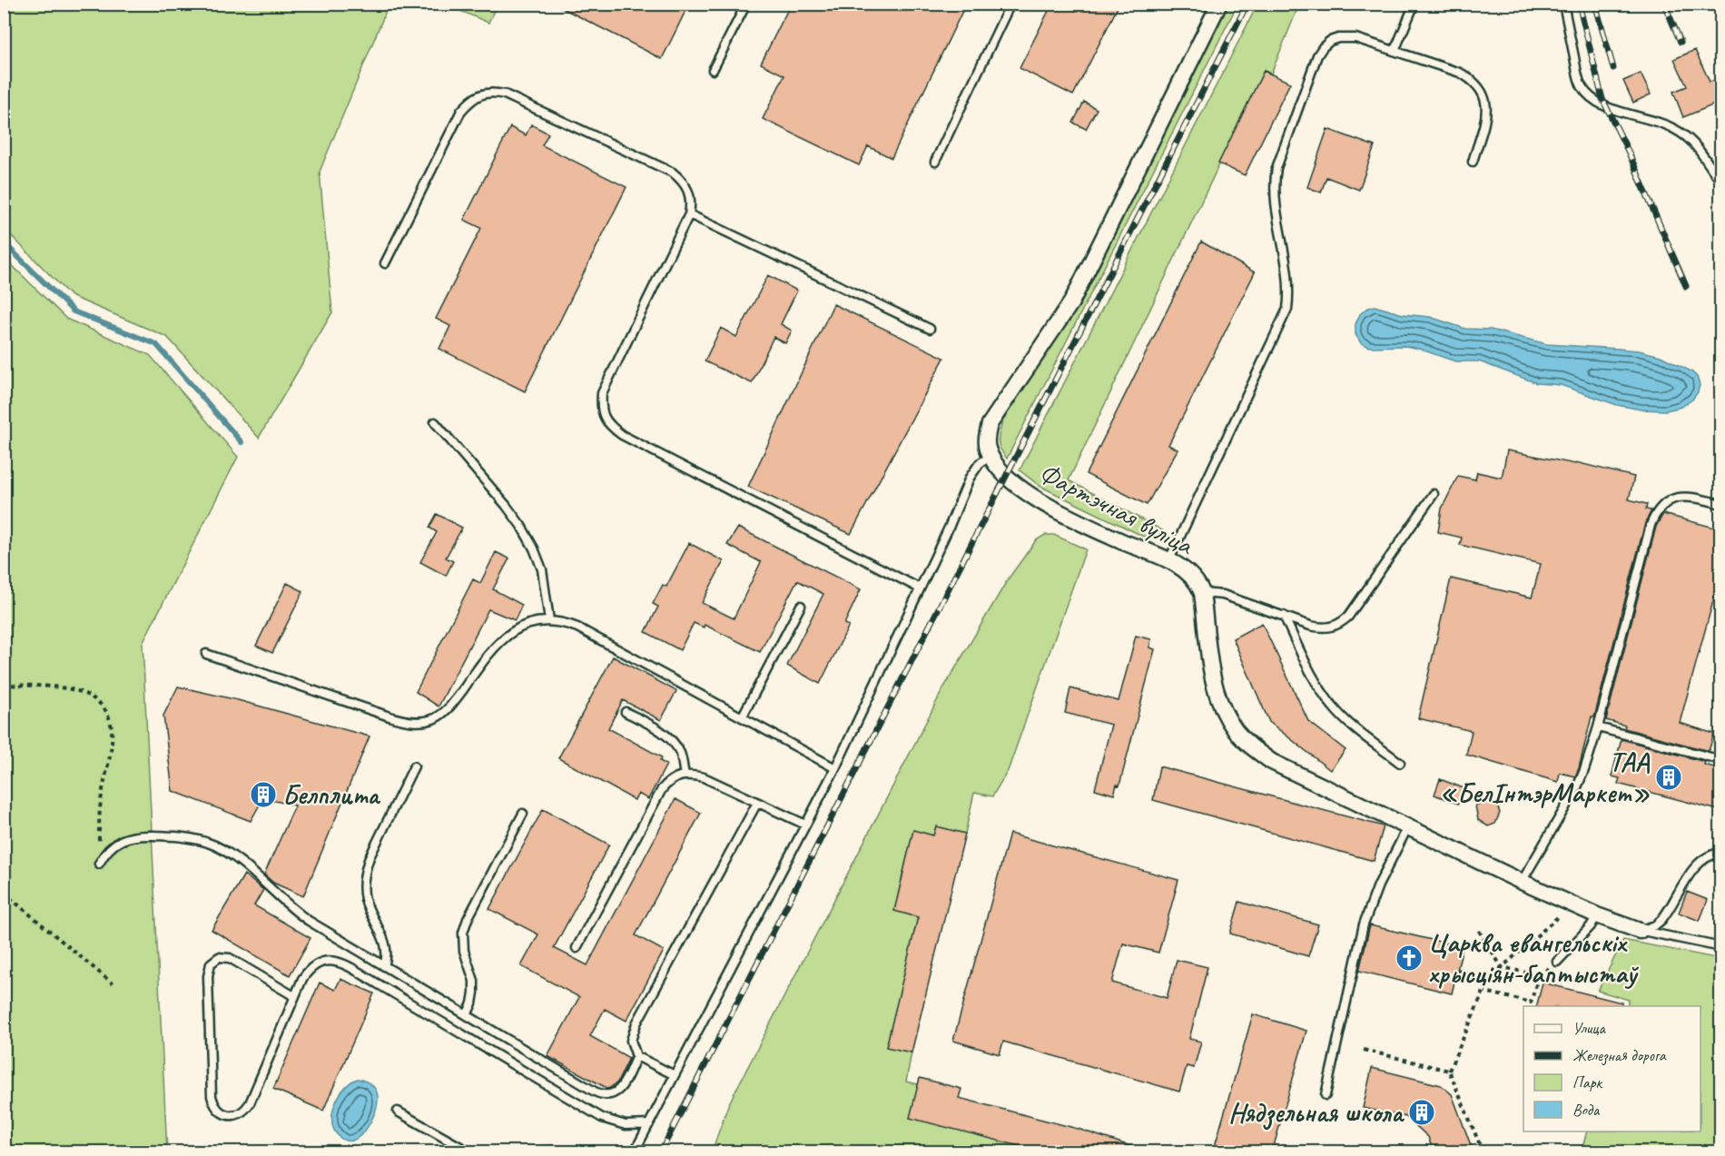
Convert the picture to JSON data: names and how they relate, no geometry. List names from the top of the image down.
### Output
{
  "streets": {
    "street": ["Фартэчная вуліца"]
  },
  "places": {
    "building": ["ТАА «БелІнтэрМаркет»", "Белплита", "Нядзельная школа"],
    "church": ["Царква евангельскіх хрысціян-баптыстаў"]
  },
  "legend": [
    "Улица",
    "Железная дорога",
    "Парк",
    "Вода"
  ]
}
